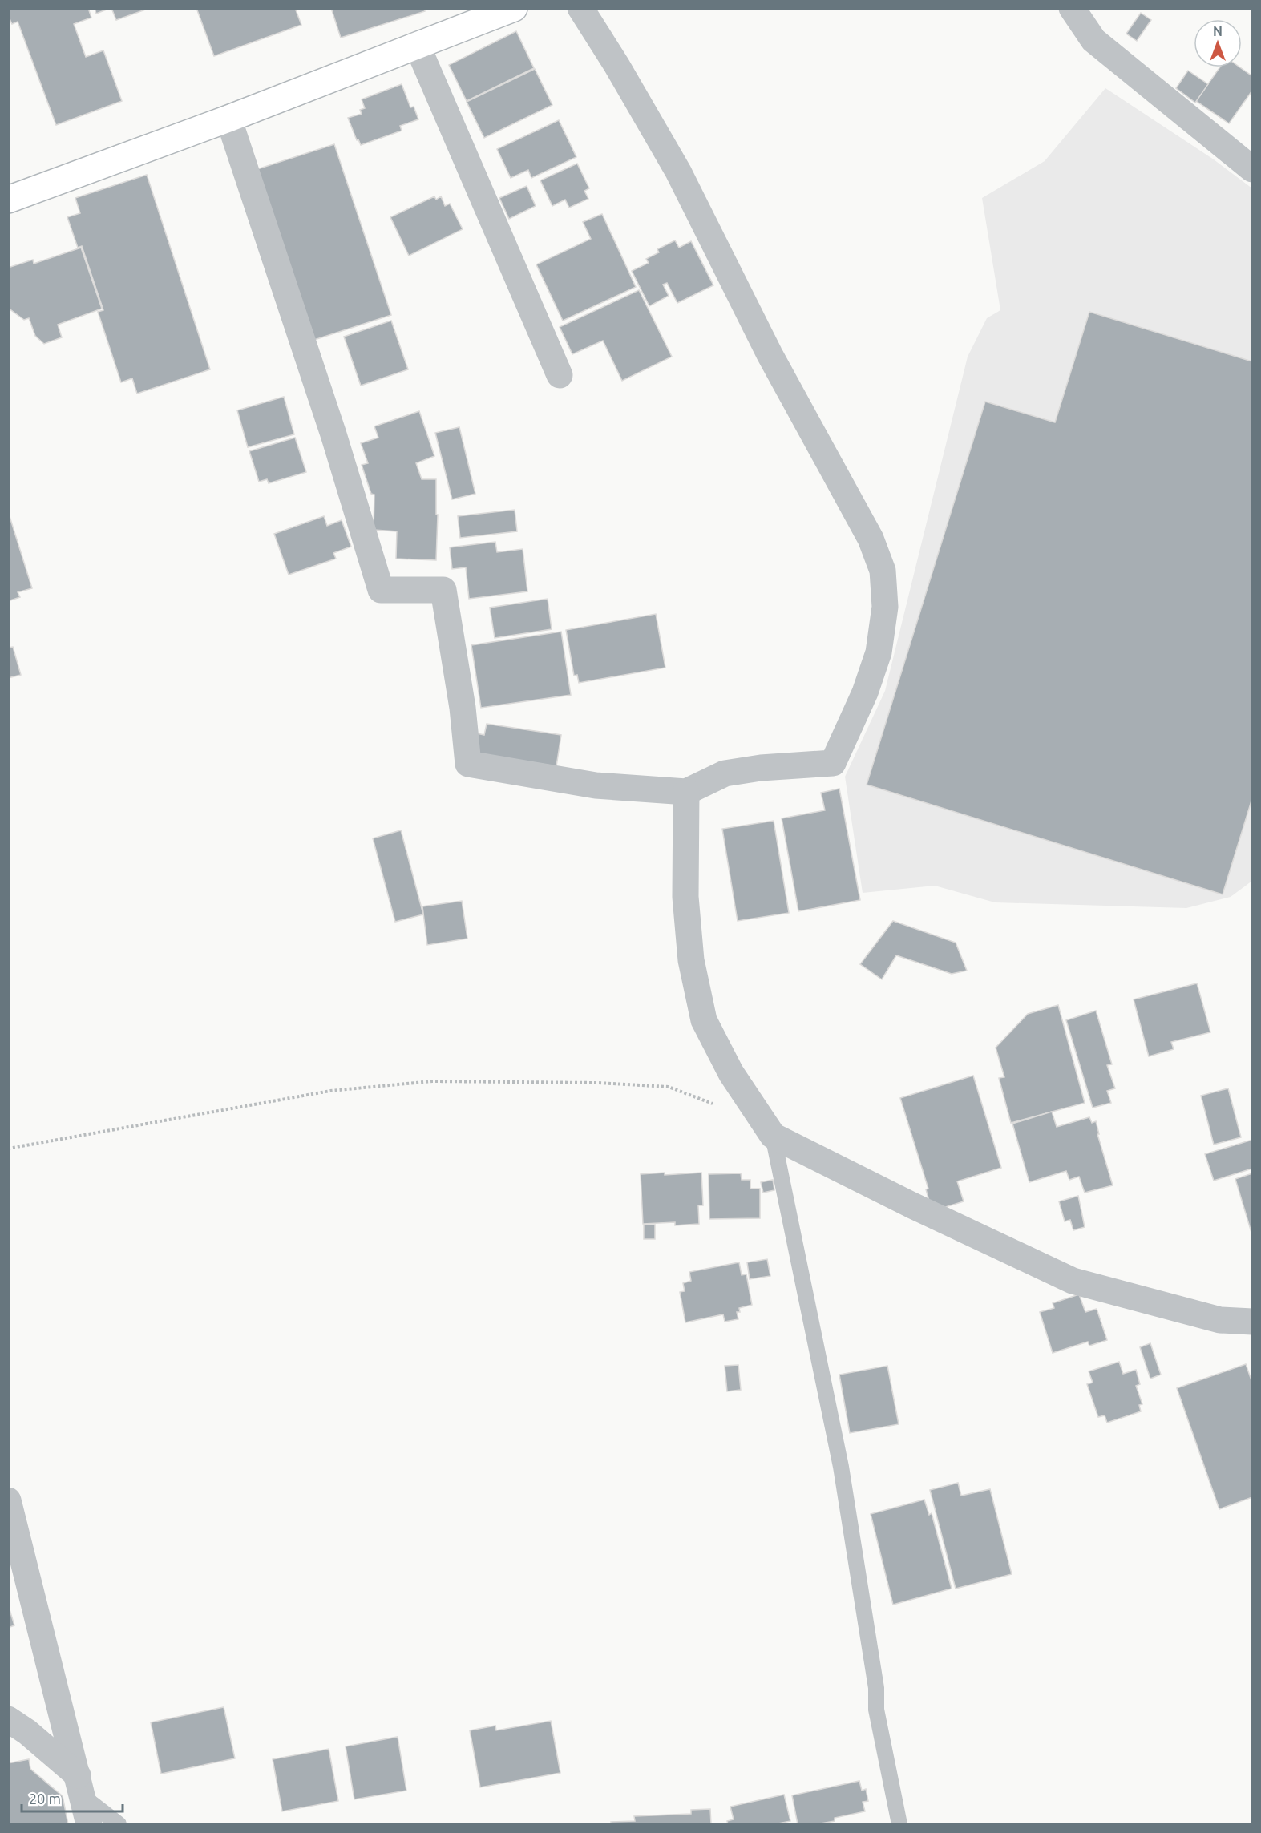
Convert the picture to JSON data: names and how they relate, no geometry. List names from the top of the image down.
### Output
{
  "scale_bar": "20 m",
  "north": "top"
}
